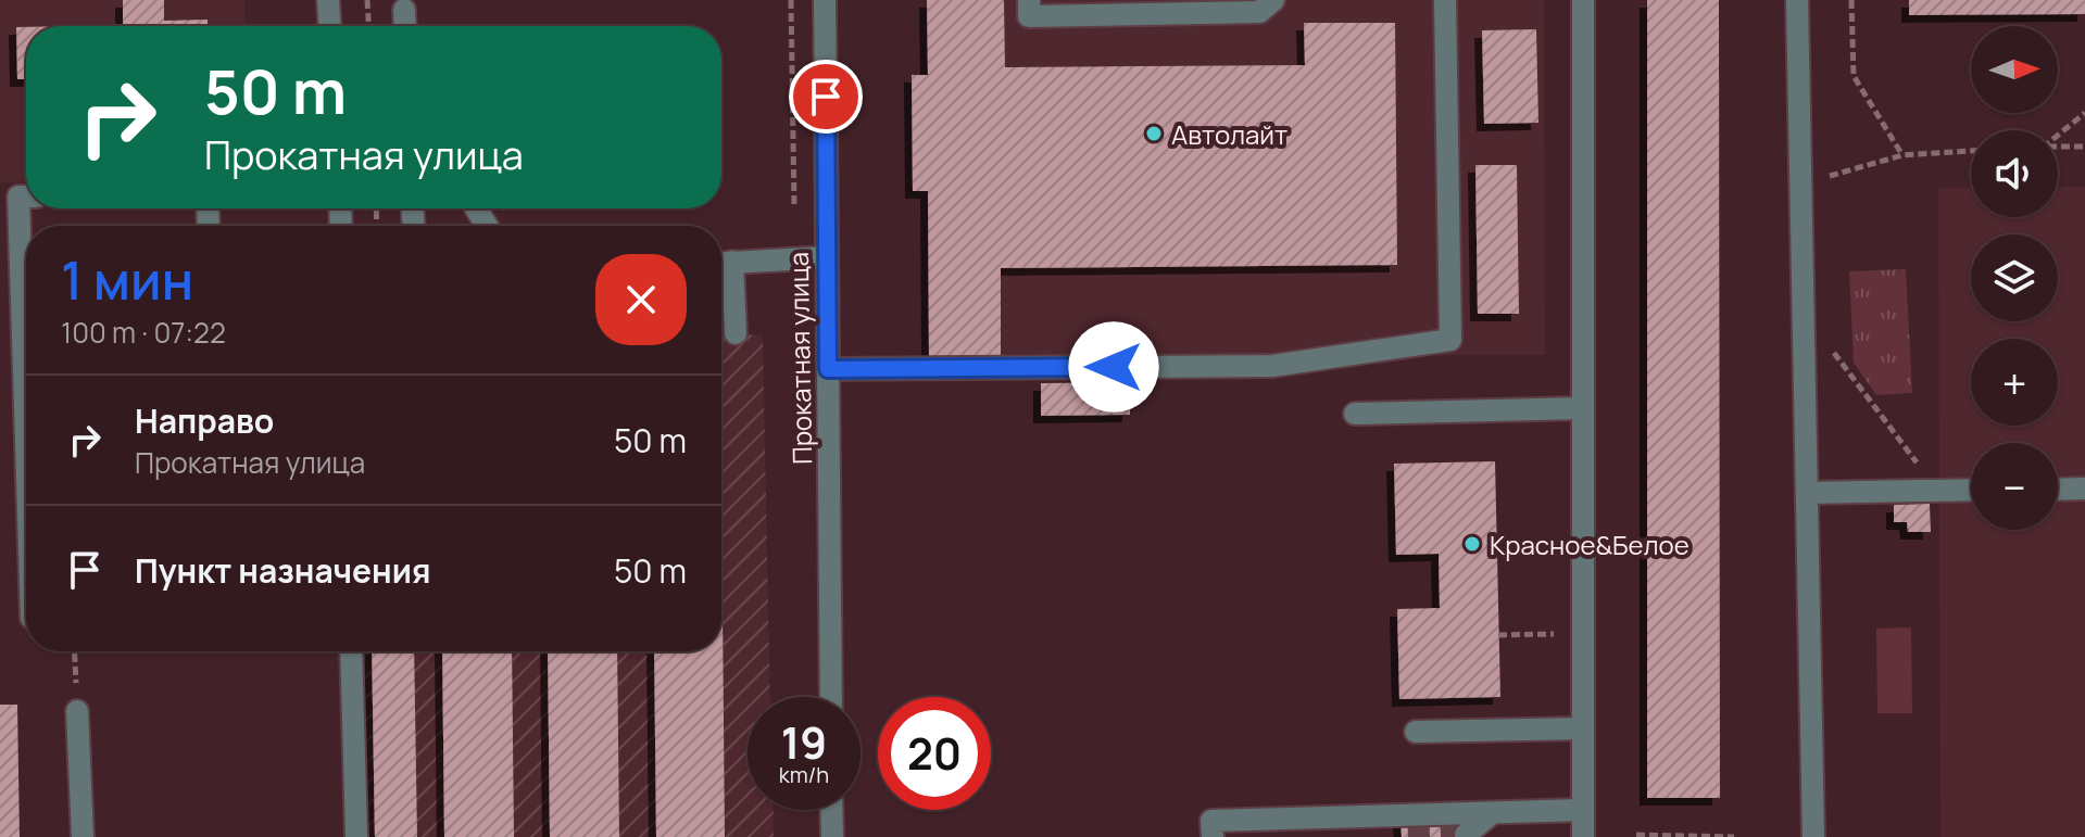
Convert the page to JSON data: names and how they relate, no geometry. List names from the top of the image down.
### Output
{
  "streets": {
    "street": ["Прокатная улица"]
  },
  "places": ["Автолайт", "Красное&Белое"],
  "north": "right",
  "page": {
    "map_buttons": ["+", "−"],
    "turn": ["50 m", "Прокатная улица"],
    "heading": ["1 мин", "100 m · 07:22"],
    "list": [
      {
        "name": "Направо",
        "note": "Прокатная улица",
        "value": "50 m"
      },
      {
        "name": "Пункт назначения",
        "value": "50 m"
      }
    ],
    "speed": "19 km/h",
    "limit": "20"
  }
}
